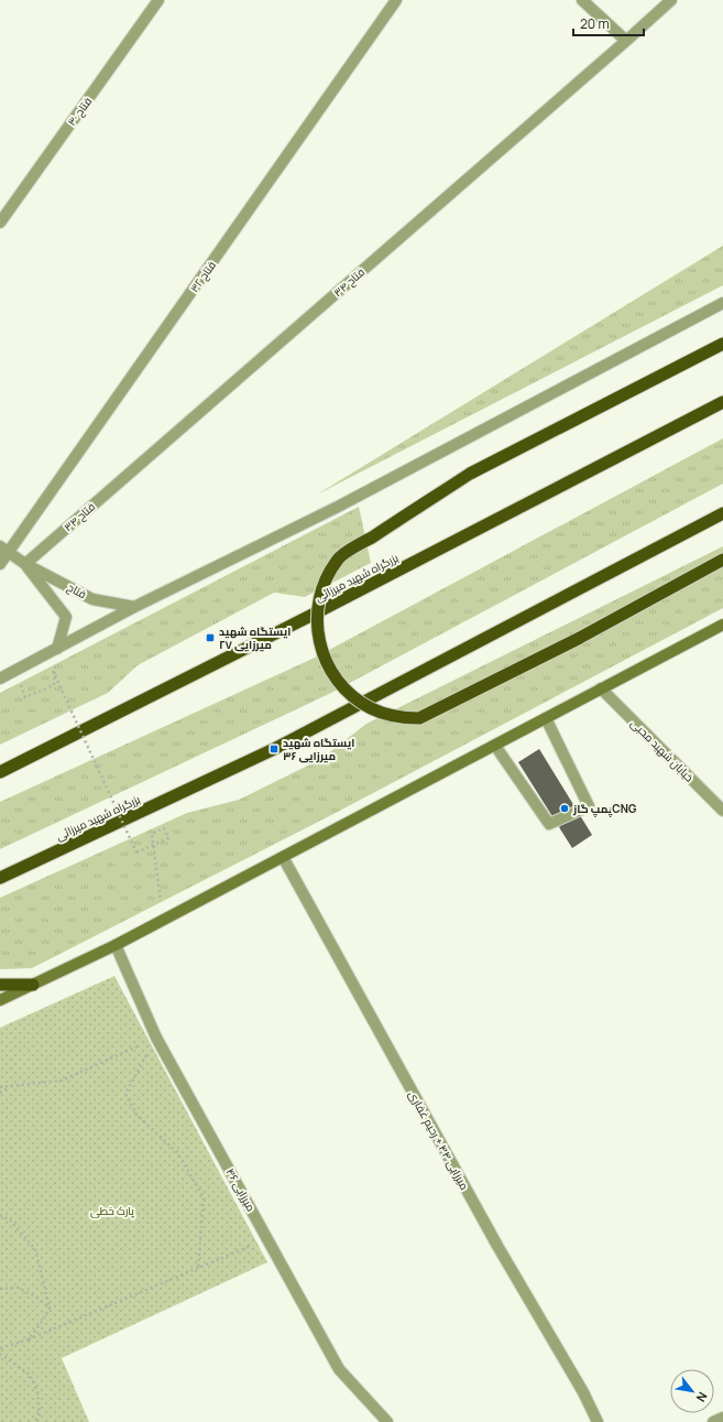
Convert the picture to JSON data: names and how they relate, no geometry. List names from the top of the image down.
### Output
{
  "streets": {
    "highway": ["بزرگراه شهید میرزائی"],
    "street": [
      "فتاح ۳۰",
      "فتاح ۳۲",
      "فتاح ۳۴",
      "فتاح",
      "خیابان شهید محبی",
      "میرزایی ۴۴ + رحیم غفاری",
      "میرزایی ۴۶"
    ]
  },
  "crossings": [
    ["فتاح ۳۲", "فتاح"],
    ["فتاح ۳۴", "فتاح"]
  ],
  "parks": ["پارک خطی"],
  "places": {
    "transit": ["ایستگاه شهید میرزایی ۲۷", "ایستگاه شهید میرزایی ۳۶"],
    "other": ["پمپ گازCNG"]
  },
  "scale_bar": "20 m",
  "north": "bottom right"
}
